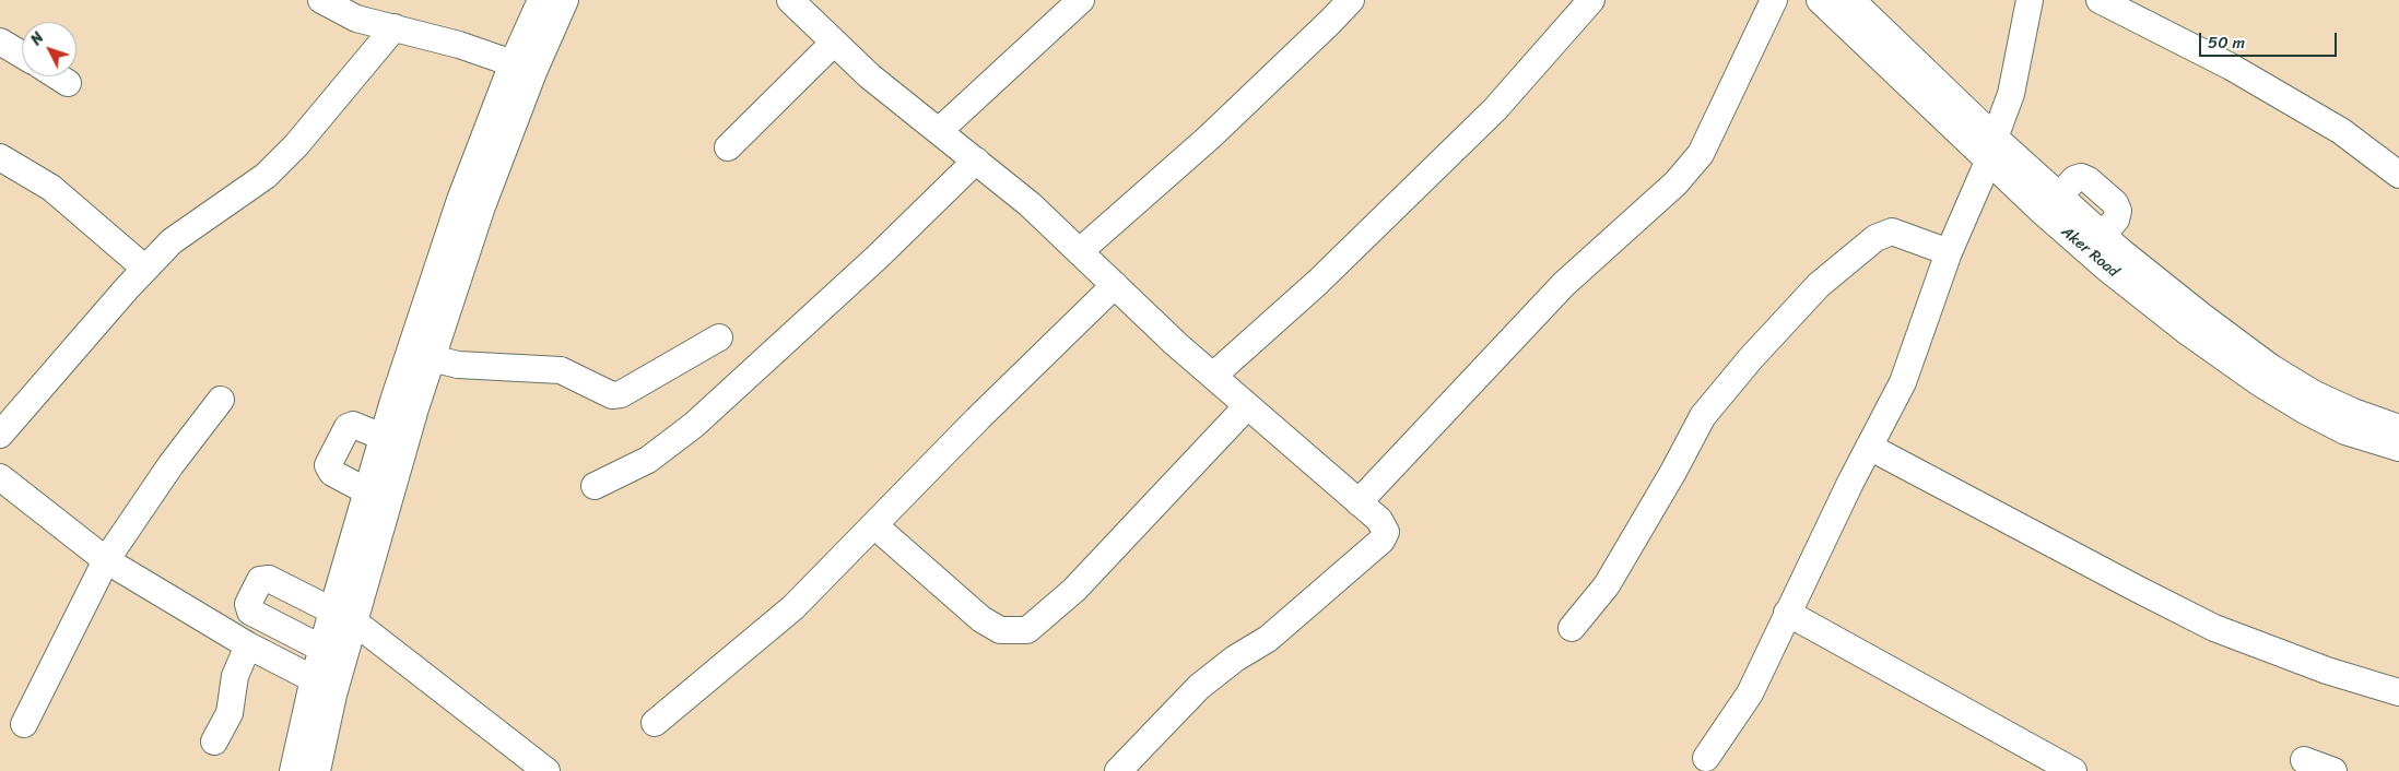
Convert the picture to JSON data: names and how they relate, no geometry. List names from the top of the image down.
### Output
{
  "streets": {
    "street": ["Aker Road"]
  },
  "scale_bar": "50 m",
  "north": "top left"
}
